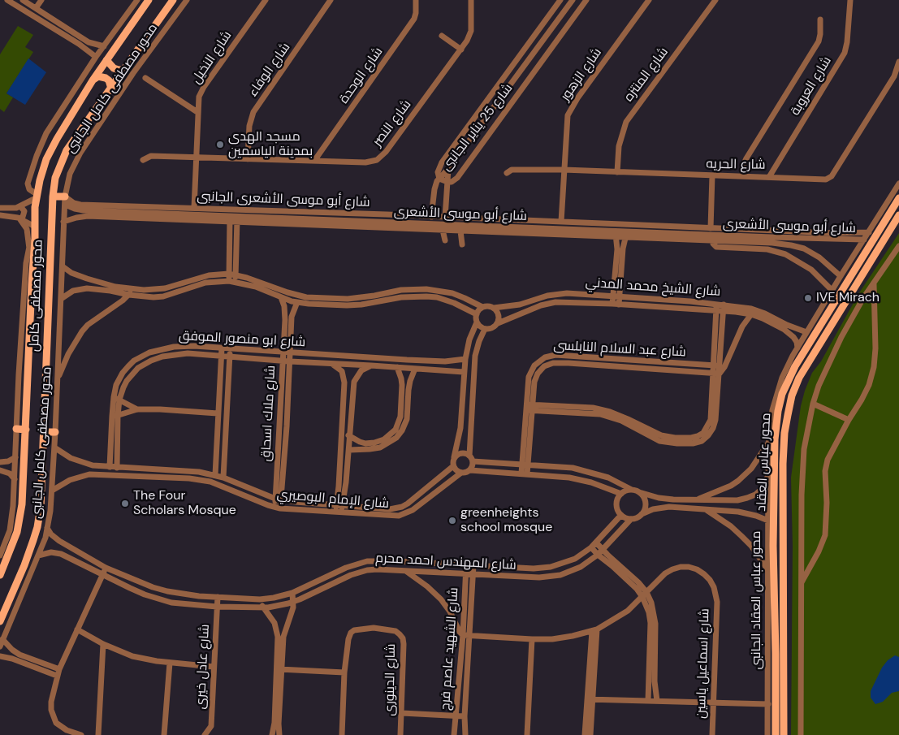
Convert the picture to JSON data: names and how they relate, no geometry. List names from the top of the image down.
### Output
{
  "streets": {
    "main road": ["محور مصطفى كامل", "محور عباس العقاد"],
    "street": [
      "شارع النخيل",
      "شارع الوفاء",
      "شارع الزهور",
      "شارع المنتزه",
      "شارع الوحدة",
      "شارع العروبة",
      "محور مصطفى كامل الجانبى",
      "شارع النصر",
      "شارع 25 يناير الجانبى",
      "شارع الحريه",
      "شارع أبو موسى الأشعرى الجانبى",
      "شارع أبو موسى الأشعرى",
      "شارع الشيخ محمد المدني",
      "شارع ابو منصور الموفق",
      "شارع عبد السلام النابلسى",
      "شارع ملاك اسحاق",
      "شارع الإمام البوصيري",
      "شارع المهندس احمد محرم",
      "محور عباس العقاد الجانبى",
      "شارع الشهيد عاصم فرج",
      "شارع اسماعيل ياسين",
      "شارع عادل خيرى",
      "شارع الدينورى"
    ]
  },
  "crossings": [
    ["شارع النخيل", "شارع النصر"],
    ["شارع النخيل", "شارع أبو موسى الأشعرى الجانبى"],
    ["شارع الوفاء", "شارع النصر"],
    ["شارع الزهور", "شارع الحريه"],
    ["شارع الزهور", "شارع أبو موسى الأشعرى الجانبى"],
    ["شارع المنتزه", "شارع الحريه"],
    ["شارع الوحدة", "شارع النصر"],
    ["شارع العروبة", "شارع الحريه"],
    ["محور مصطفى كامل الجانبى", "شارع أبو موسى الأشعرى الجانبى"],
    ["محور مصطفى كامل الجانبى", "شارع أبو موسى الأشعرى"],
    ["محور مصطفى كامل الجانبى", "محور مصطفى كامل"],
    ["محور مصطفى كامل الجانبى", "شارع الإمام البوصيري"],
    ["محور مصطفى كامل الجانبى", "شارع المهندس احمد محرم"],
    ["شارع أبو موسى الأشعرى الجانبى", "شارع أبو موسى الأشعرى"],
    ["شارع أبو موسى الأشعرى الجانبى", "محور عباس العقاد الجانبى"],
    ["شارع أبو موسى الأشعرى", "محور عباس العقاد الجانبى"],
    ["شارع الشيخ محمد المدني", "محور عباس العقاد"],
    ["شارع الشيخ محمد المدني", "محور عباس العقاد الجانبى"],
    ["شارع ابو منصور الموفق", "شارع ملاك اسحاق"],
    ["شارع ابو منصور الموفق", "شارع الإمام البوصيري"],
    ["شارع ملاك اسحاق", "شارع الإمام البوصيري"],
    ["محور عباس العقاد", "محور عباس العقاد الجانبى"],
    ["شارع المهندس احمد محرم", "شارع الشهيد عاصم فرج"],
    ["شارع المهندس احمد محرم", "شارع عادل خيرى"],
    ["شارع الشهيد عاصم فرج", "شارع اسماعيل ياسين"]
  ],
  "places": [
    "مسجد الهدى بمدينة الياسمين",
    "IVE Mirach",
    "The Four Scholars Mosque",
    "greenheights school mosque"
  ]
}
